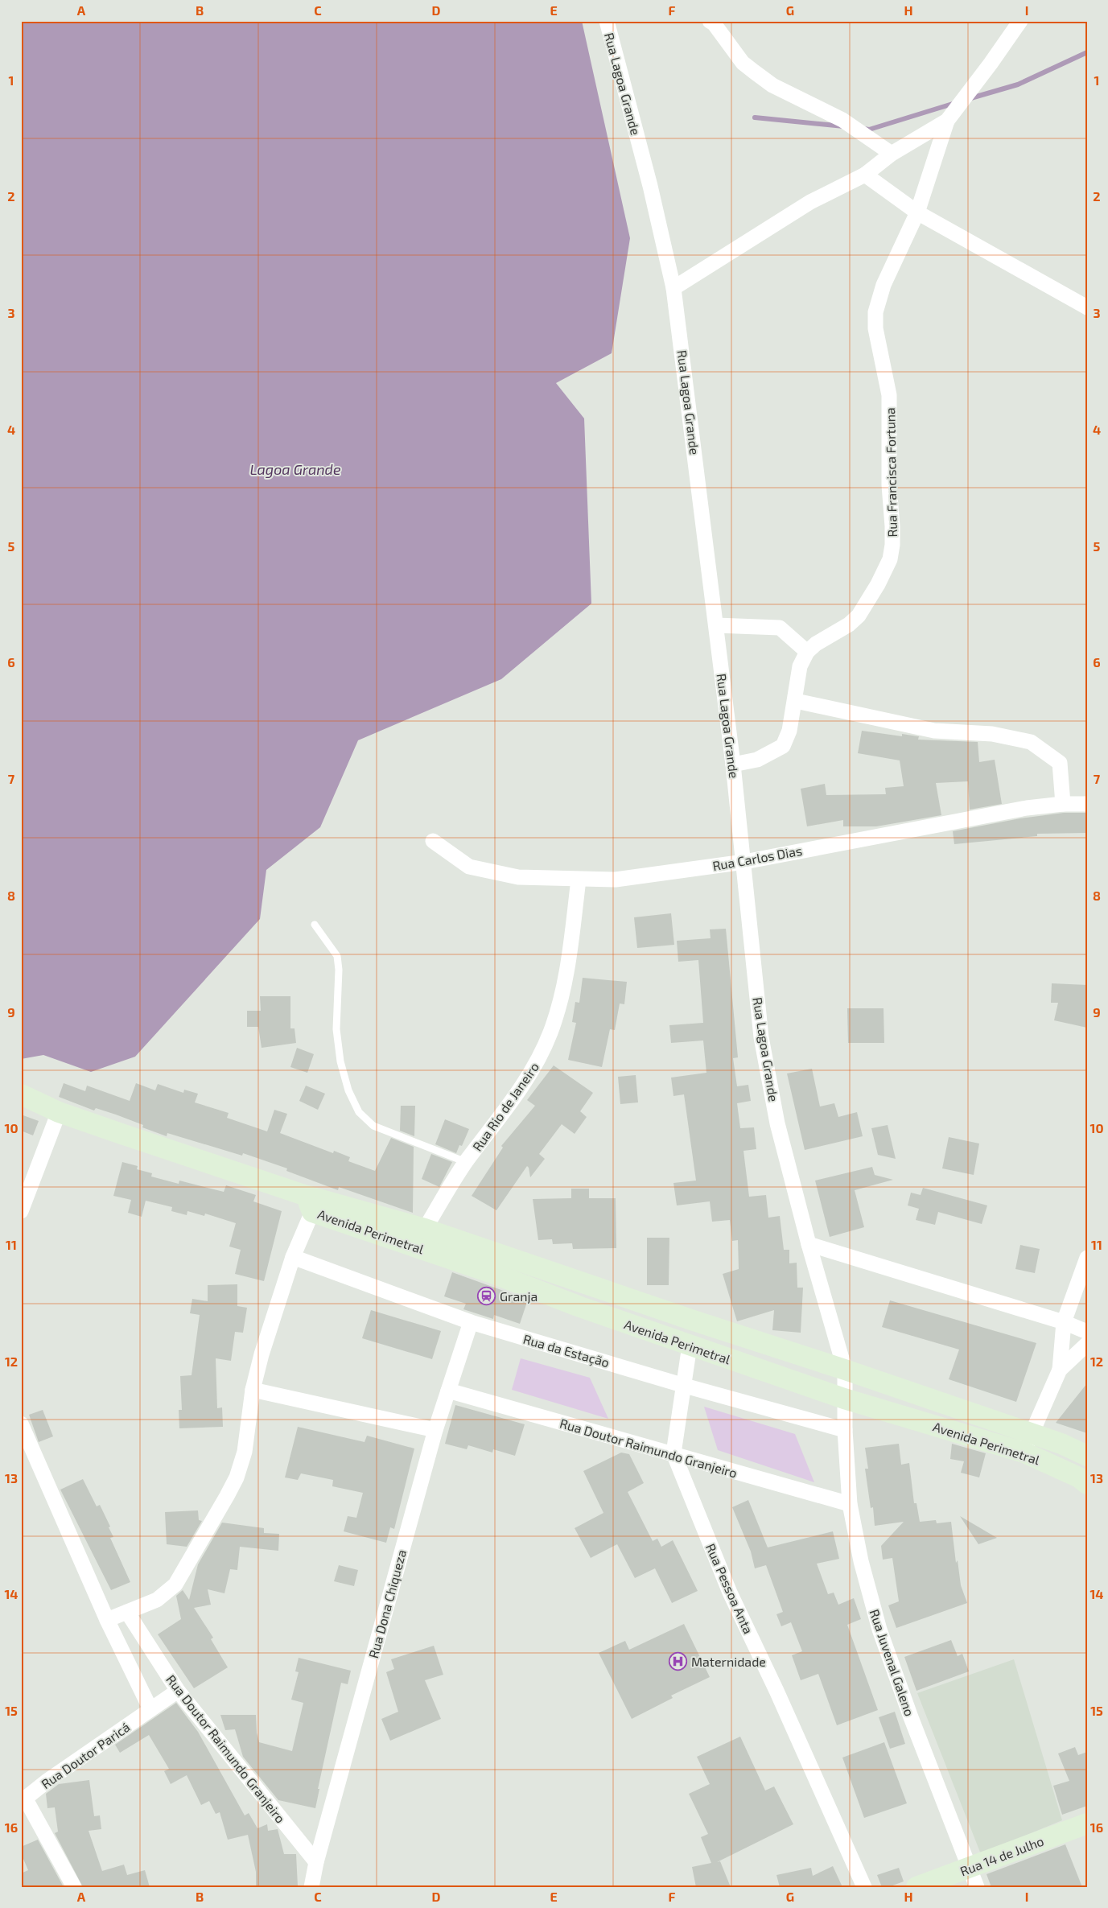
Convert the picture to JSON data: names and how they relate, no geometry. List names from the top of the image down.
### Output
{
  "streets": {
    "street": [
      "Rua Lagoa Grande",
      "Rua Francisca Fortuna",
      "Rua Carlos Dias",
      "Rua Rio de Janeiro",
      "Avenida Perimetral",
      "Rua da Estação",
      "Rua Doutor Raimundo Granjeiro",
      "Rua Pessoa Anta",
      "Rua Dona Chiqueza",
      "Rua Juvenal Galeno",
      "Rua Doutor Paricá",
      "Rua 14 de Julho"
    ]
  },
  "crossings": [
    ["Rua Lagoa Grande", "Rua Francisca Fortuna"],
    ["Rua Lagoa Grande", "Rua Carlos Dias"],
    ["Rua Lagoa Grande", "Avenida Perimetral"],
    ["Rua Lagoa Grande", "Rua da Estação"],
    ["Rua Lagoa Grande", "Rua Juvenal Galeno"],
    ["Rua Carlos Dias", "Rua Rio de Janeiro"],
    ["Rua Rio de Janeiro", "Avenida Perimetral"],
    ["Rua da Estação", "Rua Dona Chiqueza"],
    ["Rua da Estação", "Rua Juvenal Galeno"],
    ["Rua Doutor Raimundo Granjeiro", "Rua Pessoa Anta"],
    ["Rua Doutor Raimundo Granjeiro", "Rua Dona Chiqueza"],
    ["Rua Doutor Raimundo Granjeiro", "Rua Juvenal Galeno"],
    ["Rua Doutor Raimundo Granjeiro", "Rua Doutor Paricá"],
    ["Rua Juvenal Galeno", "Rua 14 de Julho"]
  ],
  "water": ["Lagoa Grande"],
  "places": {
    "station": ["Granja"],
    "hospital": ["Maternidade"]
  },
  "grid": {
    "columns": [
      "A",
      "B",
      "C",
      "D",
      "E",
      "F",
      "G",
      "H",
      "I"
    ],
    "rows": [
      "1",
      "2",
      "3",
      "4",
      "5",
      "6",
      "7",
      "8",
      "9",
      "10",
      "11",
      "12",
      "13",
      "14",
      "15",
      "16"
    ]
  }
}
